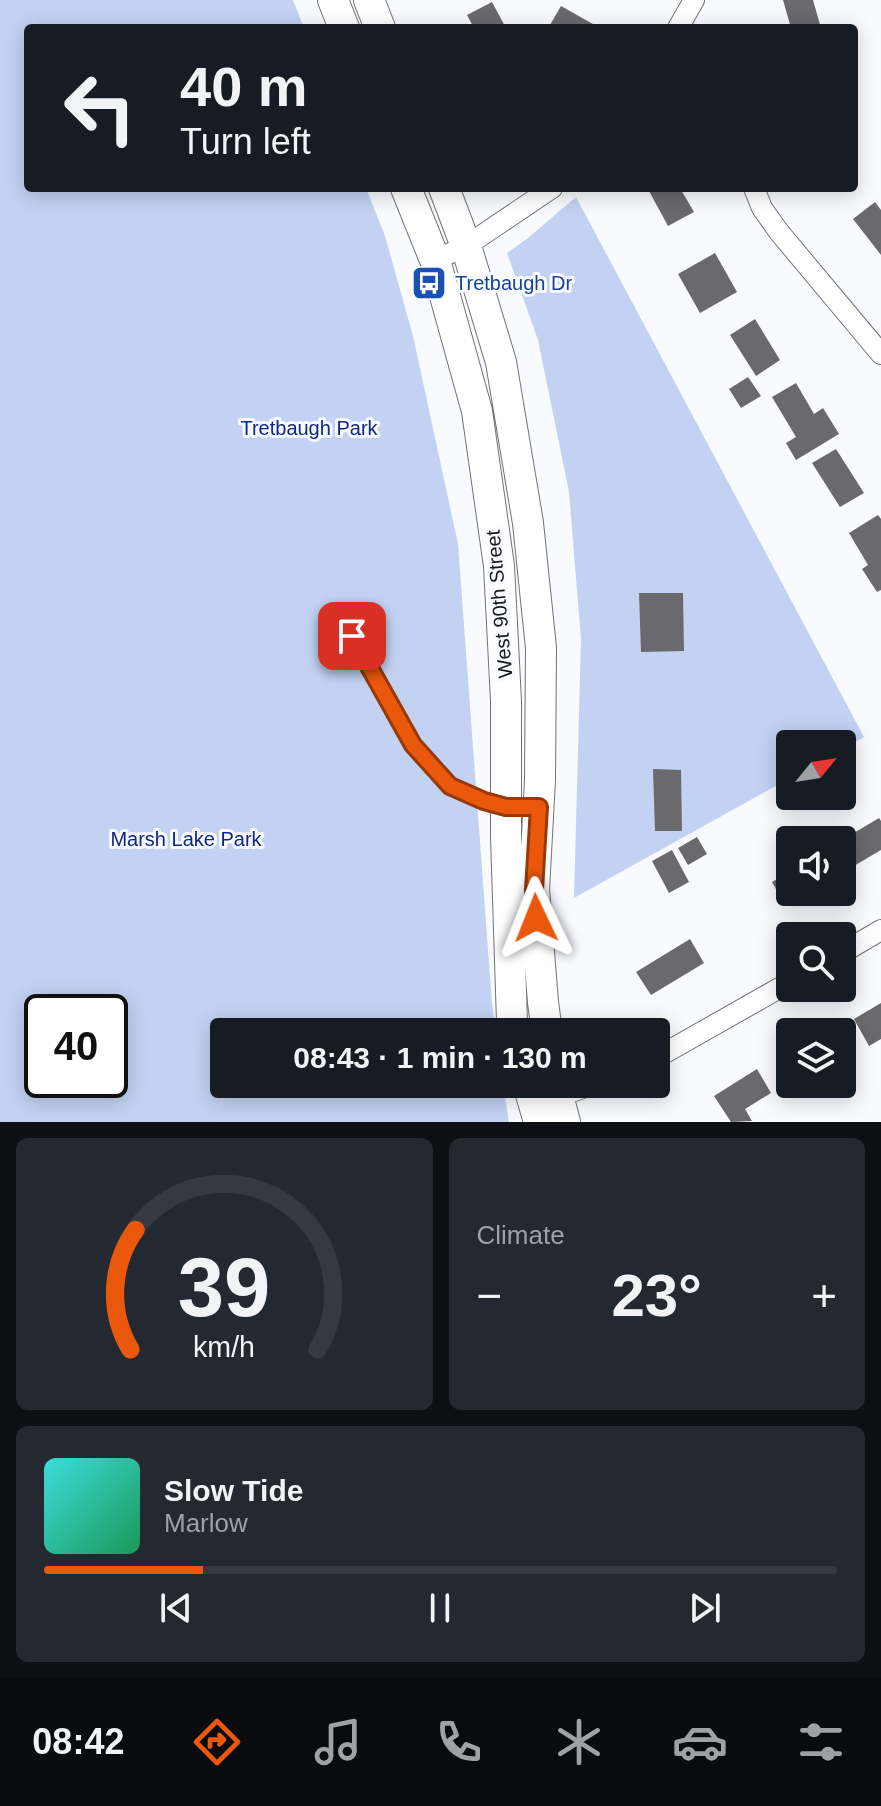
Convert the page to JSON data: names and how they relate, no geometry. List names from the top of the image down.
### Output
{
  "streets": {
    "street": ["West 90th Street"]
  },
  "parks": ["Tretbaugh Park", "Marsh Lake Park"],
  "places": {
    "bus stop": ["Tretbaugh Dr"]
  },
  "north": "top right",
  "page": {
    "turn": ["40 m", "Turn left"],
    "limit": "40",
    "trip": "08:43 · 1 min · 130 m",
    "tile": "Climate",
    "heat": ["−", "23°", "+"],
    "song": ["Slow Tide", "Marlow"],
    "tabs": "08:42",
    "gauge": ["39", "km/h"]
  }
}
